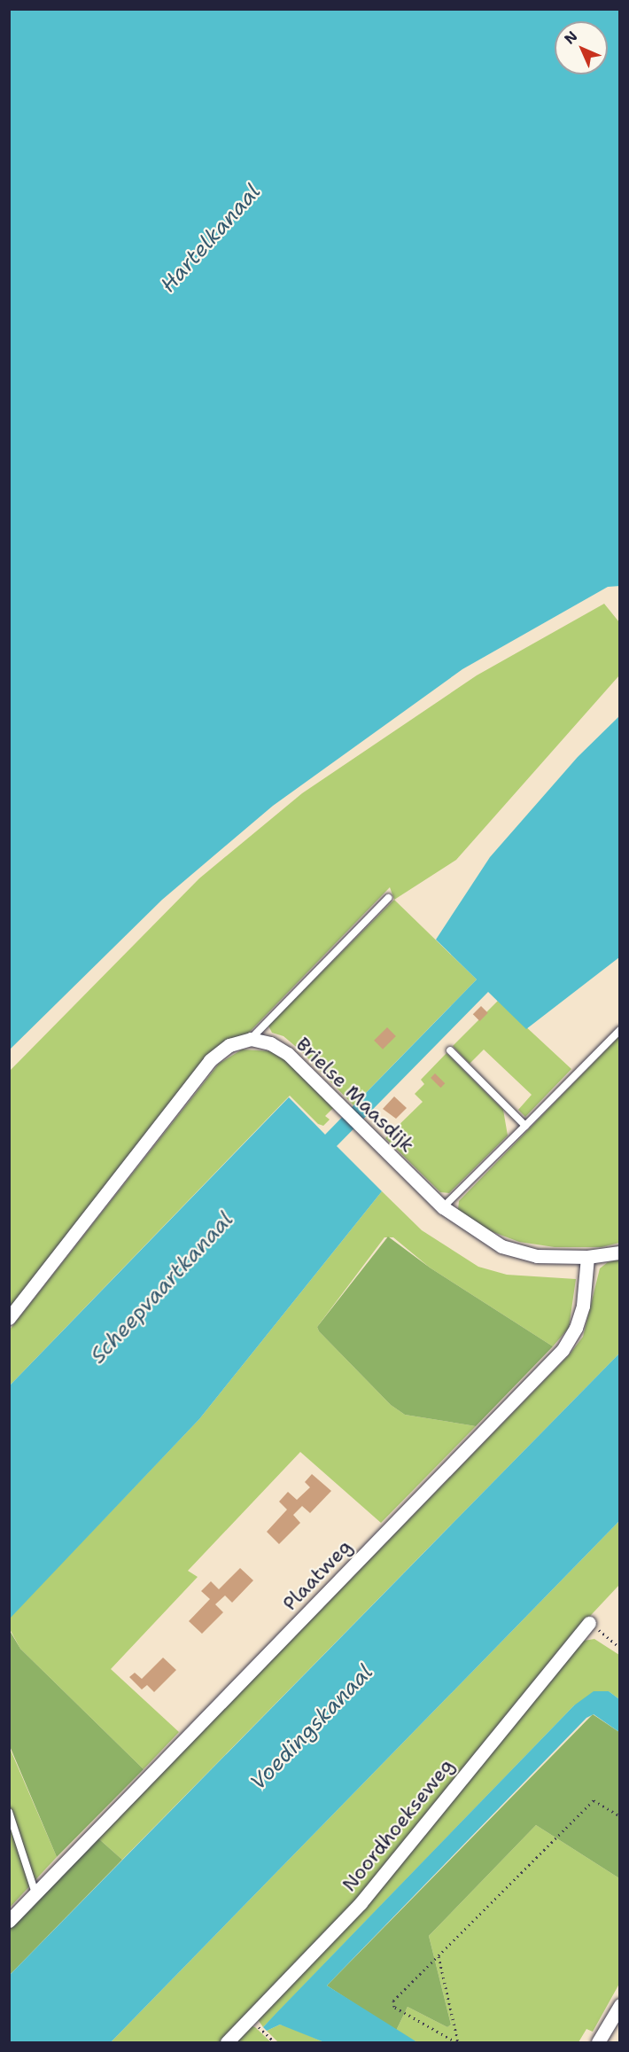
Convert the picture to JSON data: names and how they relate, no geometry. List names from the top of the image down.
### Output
{
  "streets": {
    "street": ["Brielse Maasdijk", "Plaatweg", "Noordhoekseweg"]
  },
  "crossings": [
    ["Brielse Maasdijk", "Plaatweg"]
  ],
  "water": ["Hartelkanaal", "Scheepvaartkanaal", "Voedingskanaal"],
  "north": "top left"
}
